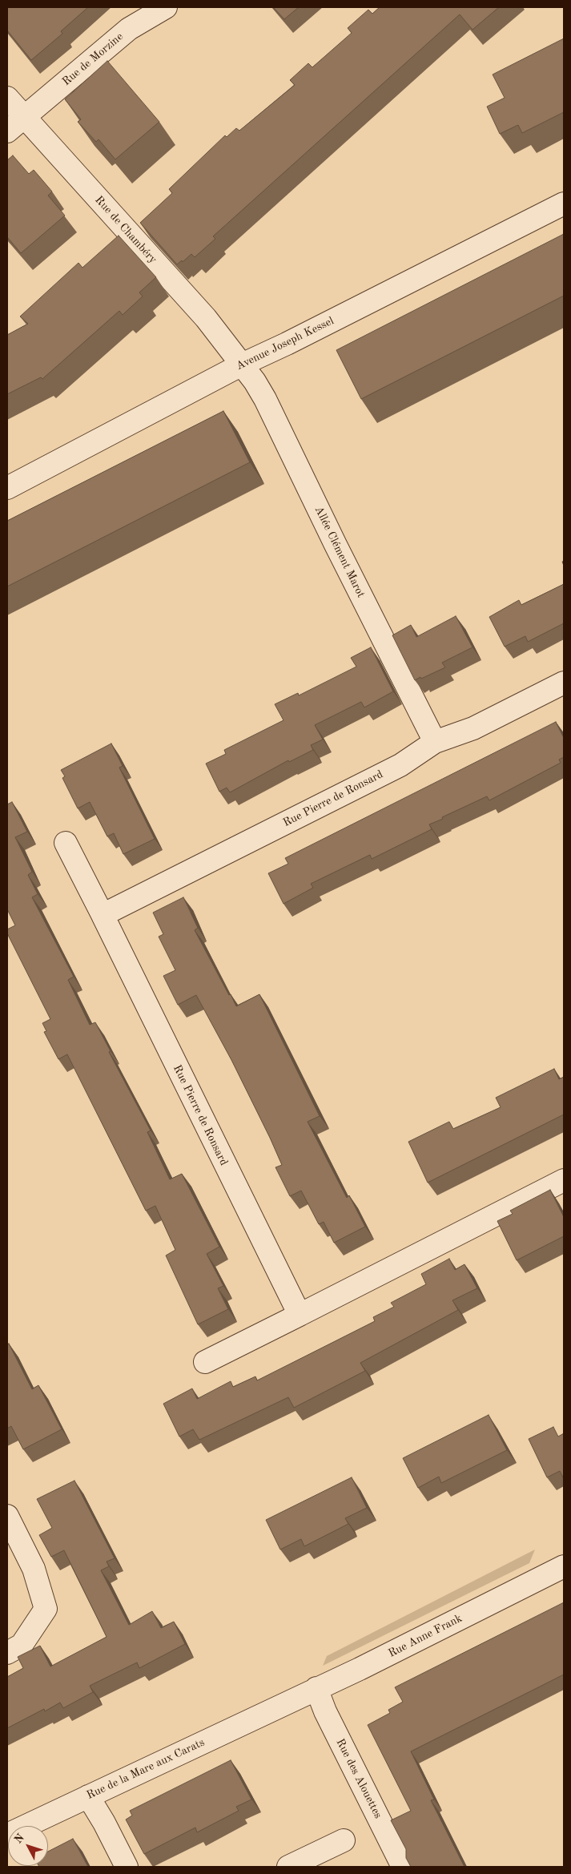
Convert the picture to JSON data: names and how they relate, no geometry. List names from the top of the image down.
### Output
{
  "streets": {
    "street": [
      "Rue de Morzine",
      "Rue de Chambéry",
      "Avenue Joseph Kessel",
      "Allée Clément Marot",
      "Rue Pierre de Ronsard",
      "Rue Anne Frank",
      "Rue de la Mare aux Carats",
      "Rue des Alouettes"
    ]
  },
  "crossings": [
    ["Rue de Morzine", "Rue de Chambéry"],
    ["Rue de Chambéry", "Avenue Joseph Kessel"],
    ["Rue de Chambéry", "Allée Clément Marot"],
    ["Avenue Joseph Kessel", "Allée Clément Marot"],
    ["Allée Clément Marot", "Rue Pierre de Ronsard"],
    ["Rue Anne Frank", "Rue de la Mare aux Carats"],
    ["Rue Anne Frank", "Rue des Alouettes"]
  ],
  "north": "top left"
}
